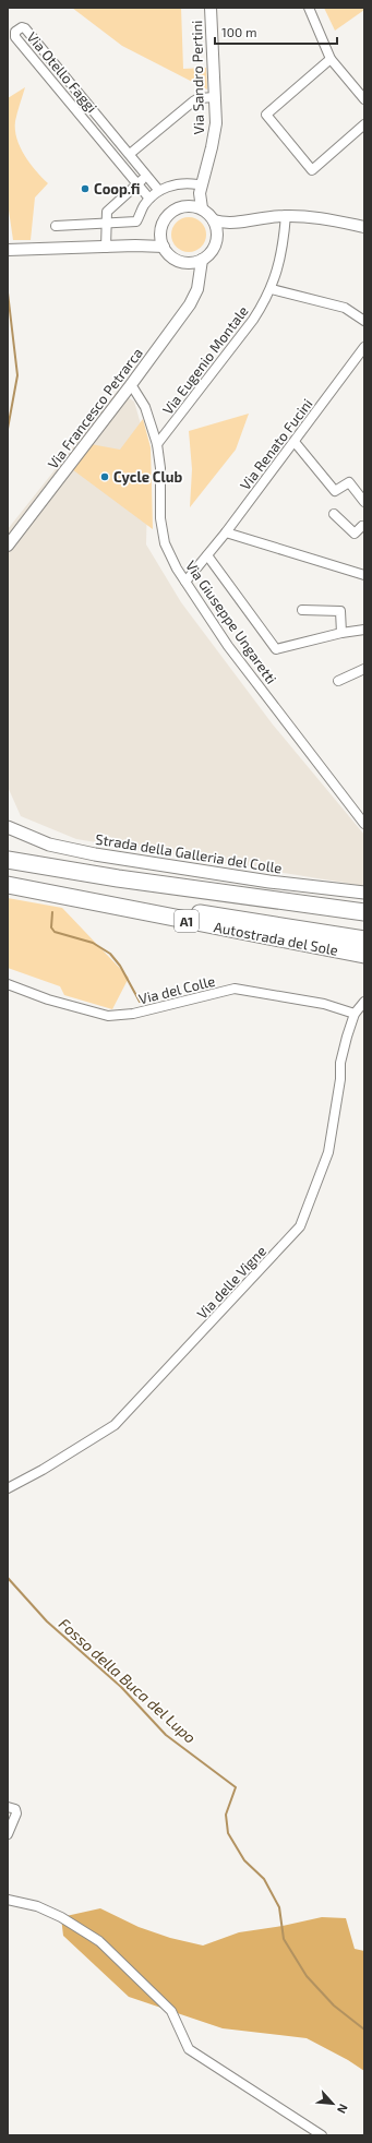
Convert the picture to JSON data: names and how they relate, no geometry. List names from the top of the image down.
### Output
{
  "streets": {
    "highway": ["A1", "Autostrada del Sole"],
    "main road": ["Strada della Galleria del Colle"],
    "street": [
      "Via Otello Faggi",
      "Via Sandro Pertini",
      "Via Eugenio Montale",
      "Via Francesco Petrarca",
      "Via Renato Fucini",
      "Via Giuseppe Ungaretti",
      "Via del Colle",
      "Via delle Vigne"
    ]
  },
  "crossings": [
    ["Via Sandro Pertini", "Via Francesco Petrarca"],
    ["Via Eugenio Montale", "Via Giuseppe Ungaretti"],
    ["Via Francesco Petrarca", "Via Giuseppe Ungaretti"],
    ["Via Renato Fucini", "Via Giuseppe Ungaretti"],
    ["Via del Colle", "Via delle Vigne"]
  ],
  "water": ["Fosso della Buca del Lupo"],
  "places": ["Coop.fi", "Cycle Club"],
  "scale_bar": "100 m",
  "north": "bottom right"
}
